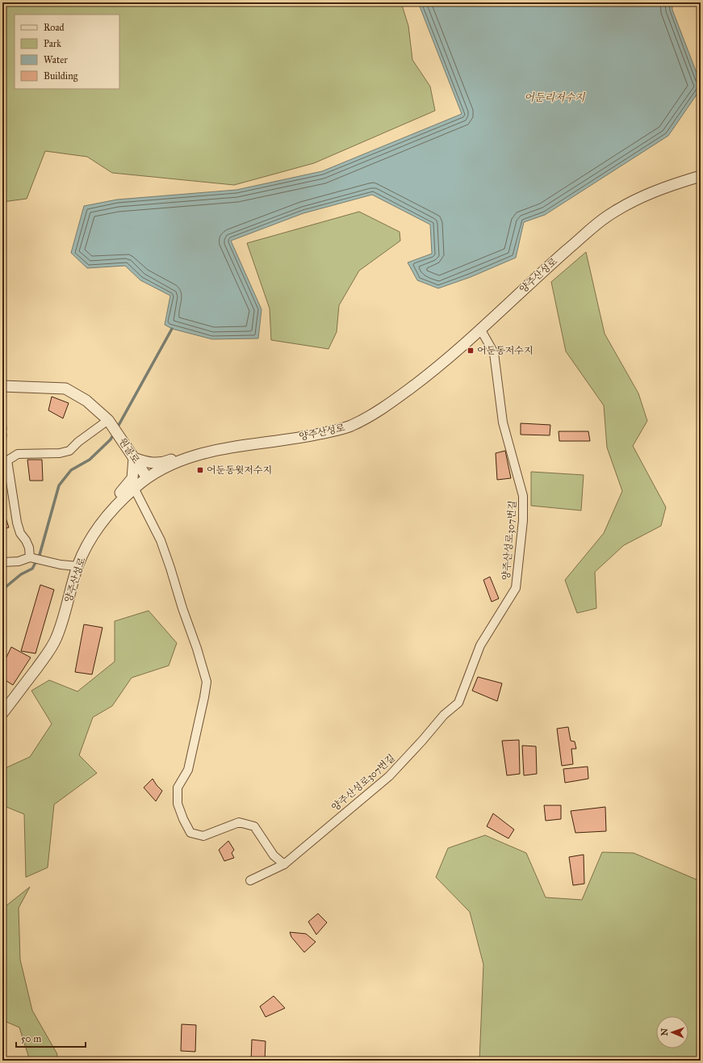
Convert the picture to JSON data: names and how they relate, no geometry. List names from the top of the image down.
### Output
{
  "streets": {
    "street": ["양주산성로", "원골로", "양주산성로307번길"]
  },
  "crossings": [
    ["양주산성로", "원골로"],
    ["양주산성로", "양주산성로307번길"]
  ],
  "water": ["어둔리저수지"],
  "places": {
    "transit": ["어둔동저수지", "어둔동윗저수지"]
  },
  "legend": [
    "Road",
    "Park",
    "Water",
    "Building"
  ],
  "scale_bar": "50 m",
  "north": "left"
}
